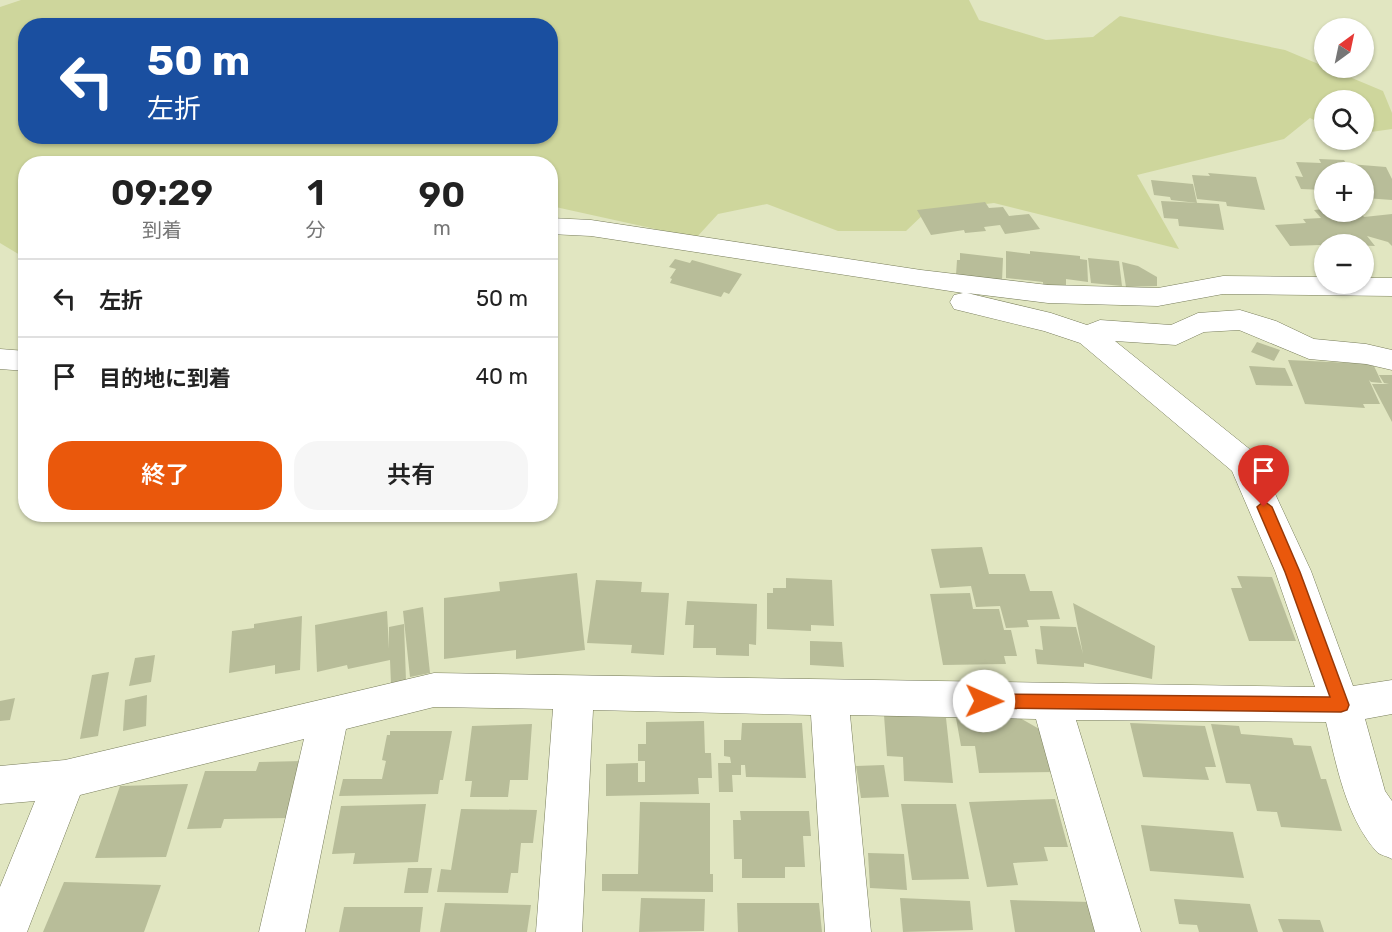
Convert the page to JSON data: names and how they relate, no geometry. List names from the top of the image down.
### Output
{
  "north": "top right",
  "page": {
    "map_buttons": ["+", "−"],
    "turn": ["50 m", "左折"],
    "eta": [
      "09:29",
      "到着",
      "1",
      "分",
      "90",
      "m"
    ],
    "list": [
      {
        "name": "左折",
        "value": "50 m"
      },
      {
        "name": "目的地に到着",
        "value": "40 m"
      }
    ],
    "buttons": ["終了", "共有"]
  }
}
